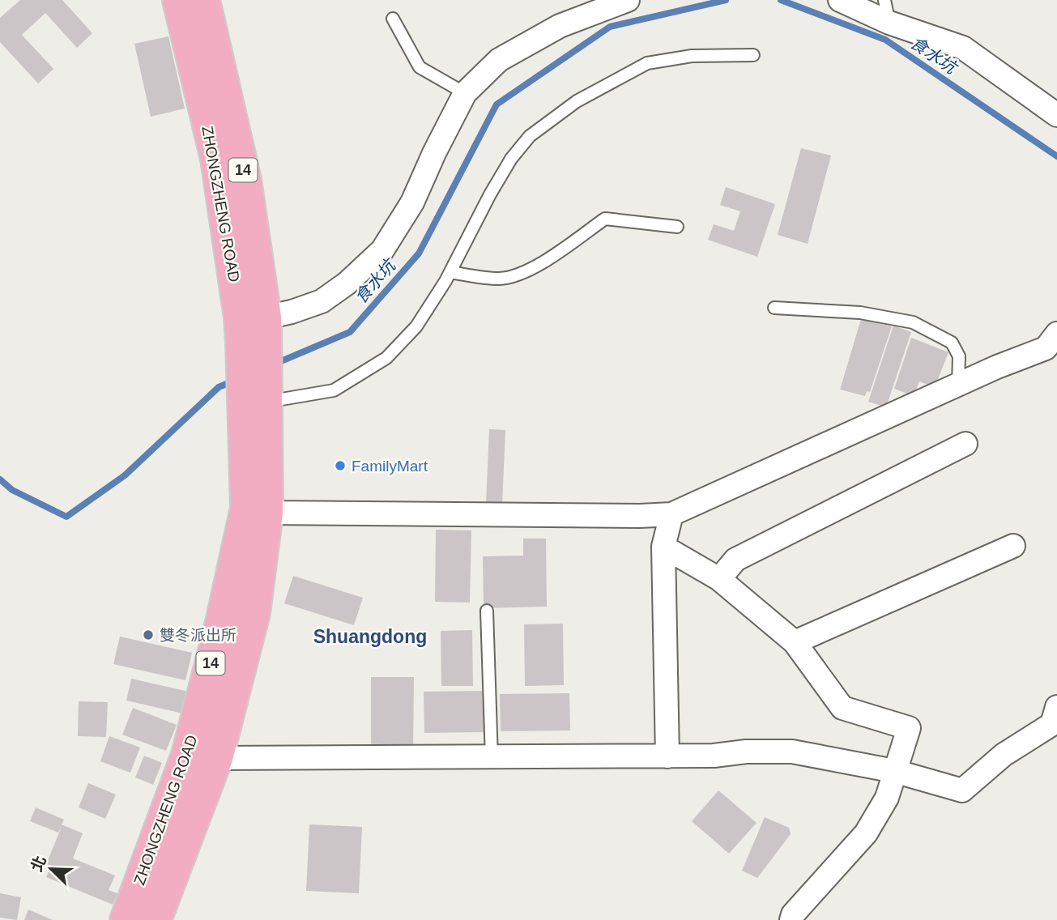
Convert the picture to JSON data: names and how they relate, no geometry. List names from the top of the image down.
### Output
{
  "streets": {
    "main road": ["14", "ZHONGZHENG ROAD"]
  },
  "crossings": [
    ["14", "ZHONGZHENG ROAD"]
  ],
  "districts": ["Shuangdong"],
  "water": ["食水坑"],
  "places": ["FamilyMart", "雙冬派出所"],
  "north": "top left"
}
